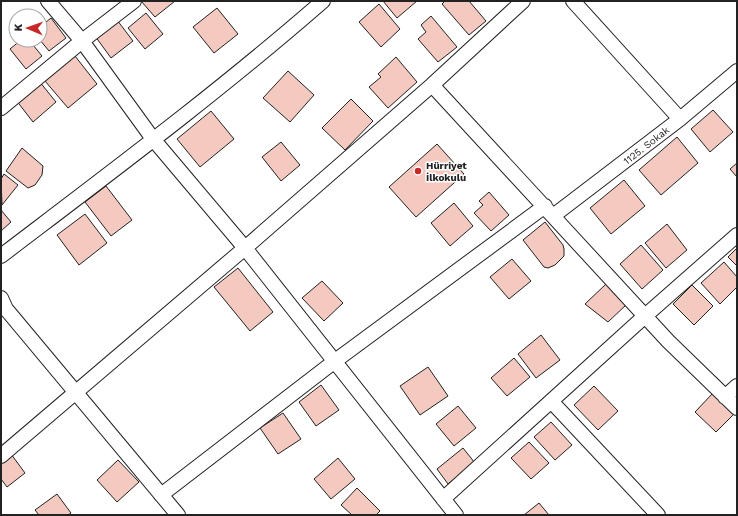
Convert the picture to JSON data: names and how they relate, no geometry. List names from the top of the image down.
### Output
{
  "streets": {
    "street": ["1125. Sokak"]
  },
  "places": ["Hürriyet İlkokulu"],
  "north": "left"
}
